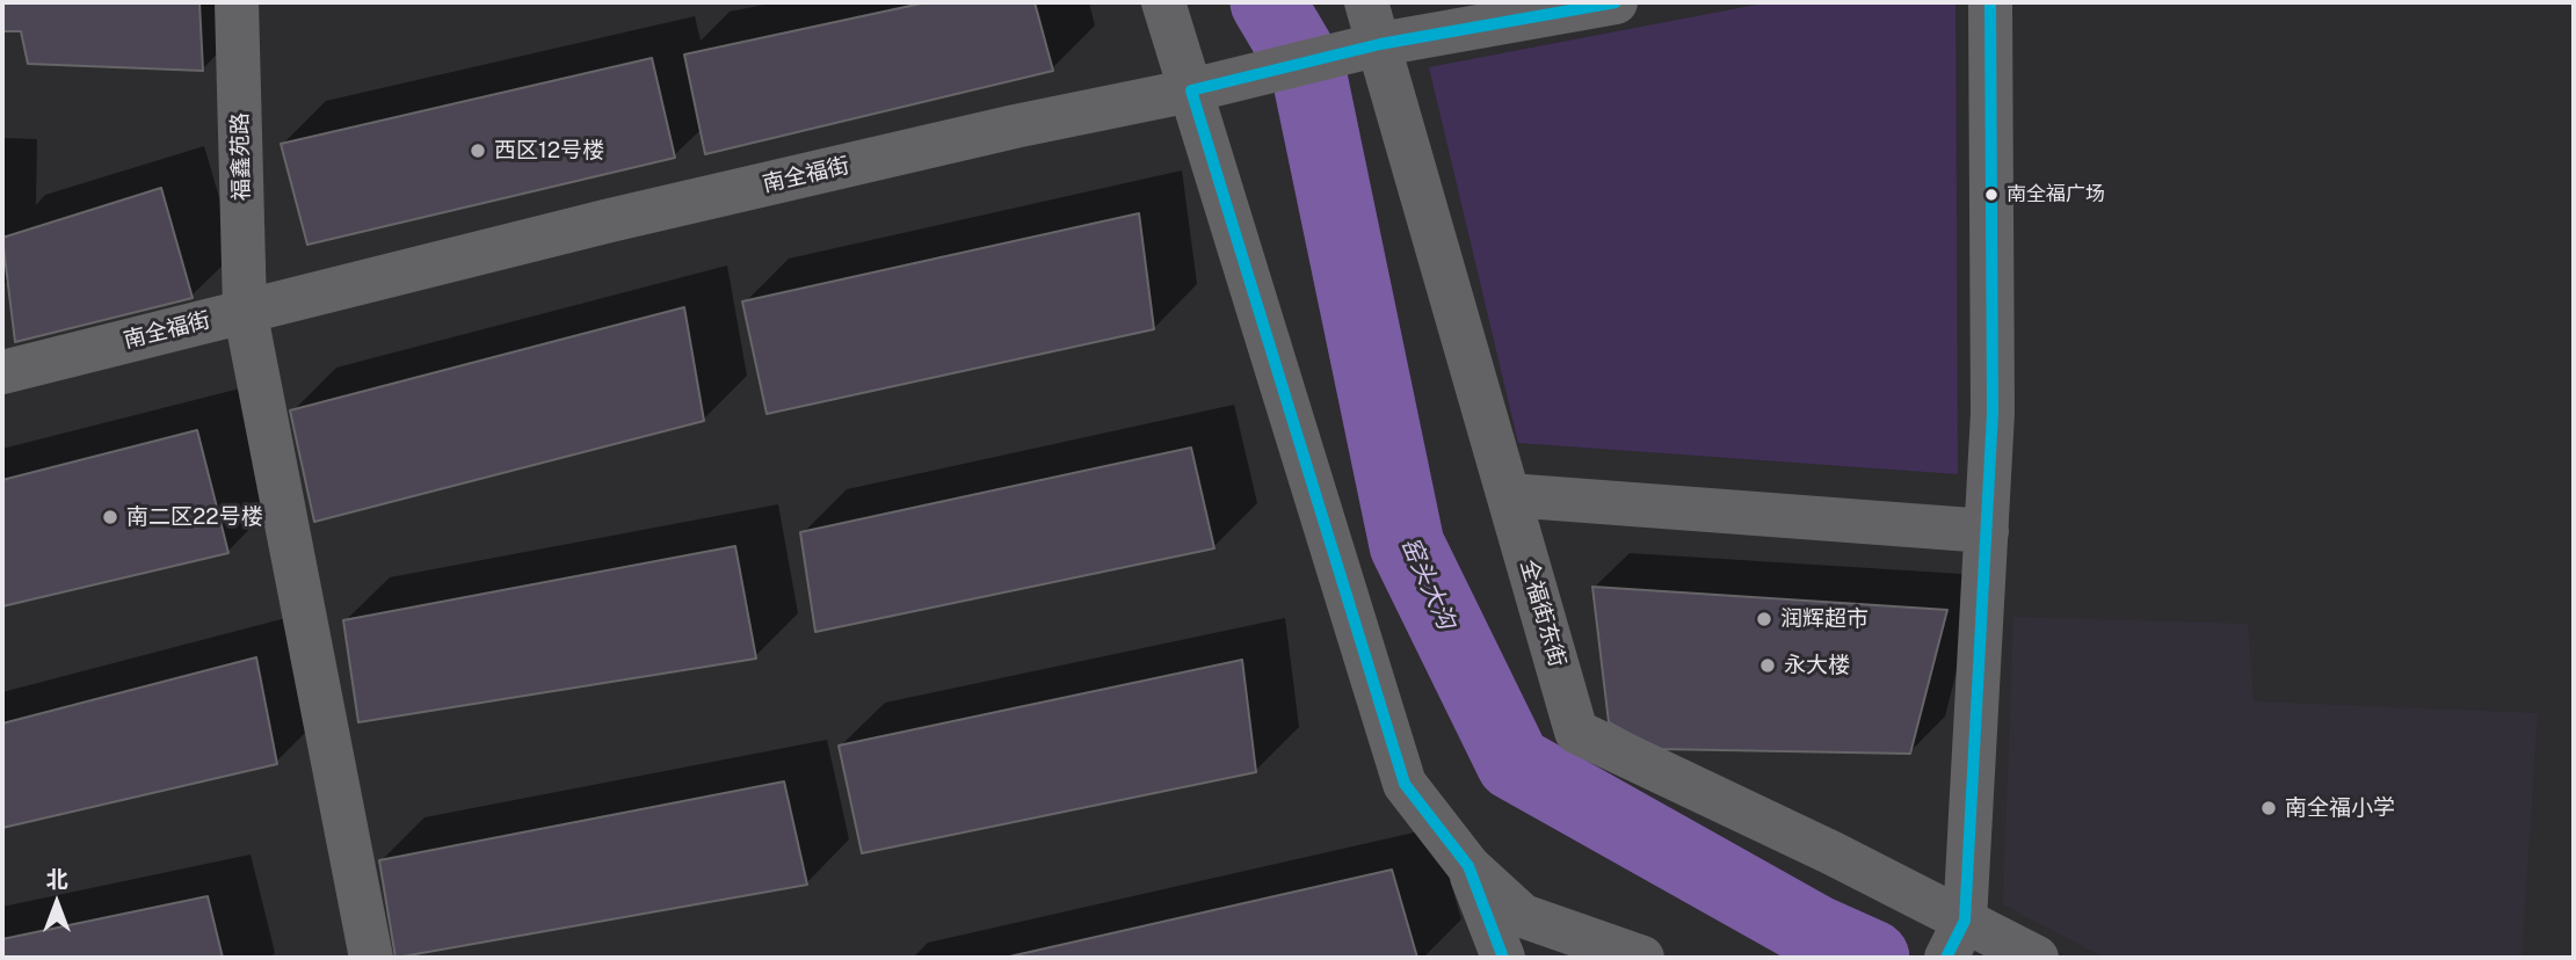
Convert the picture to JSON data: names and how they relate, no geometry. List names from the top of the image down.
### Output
{
  "streets": {
    "street": ["福鑫苑路", "南全福街", "全福街东街"]
  },
  "crossings": [
    ["福鑫苑路", "南全福街"],
    ["南全福街", "全福街东街"]
  ],
  "water": ["窑头大沟"],
  "places": [
    "西区12号楼",
    "南全福广场",
    "南二区22号楼",
    "润辉超市",
    "永大楼",
    "南全福小学"
  ],
  "north": "top"
}
